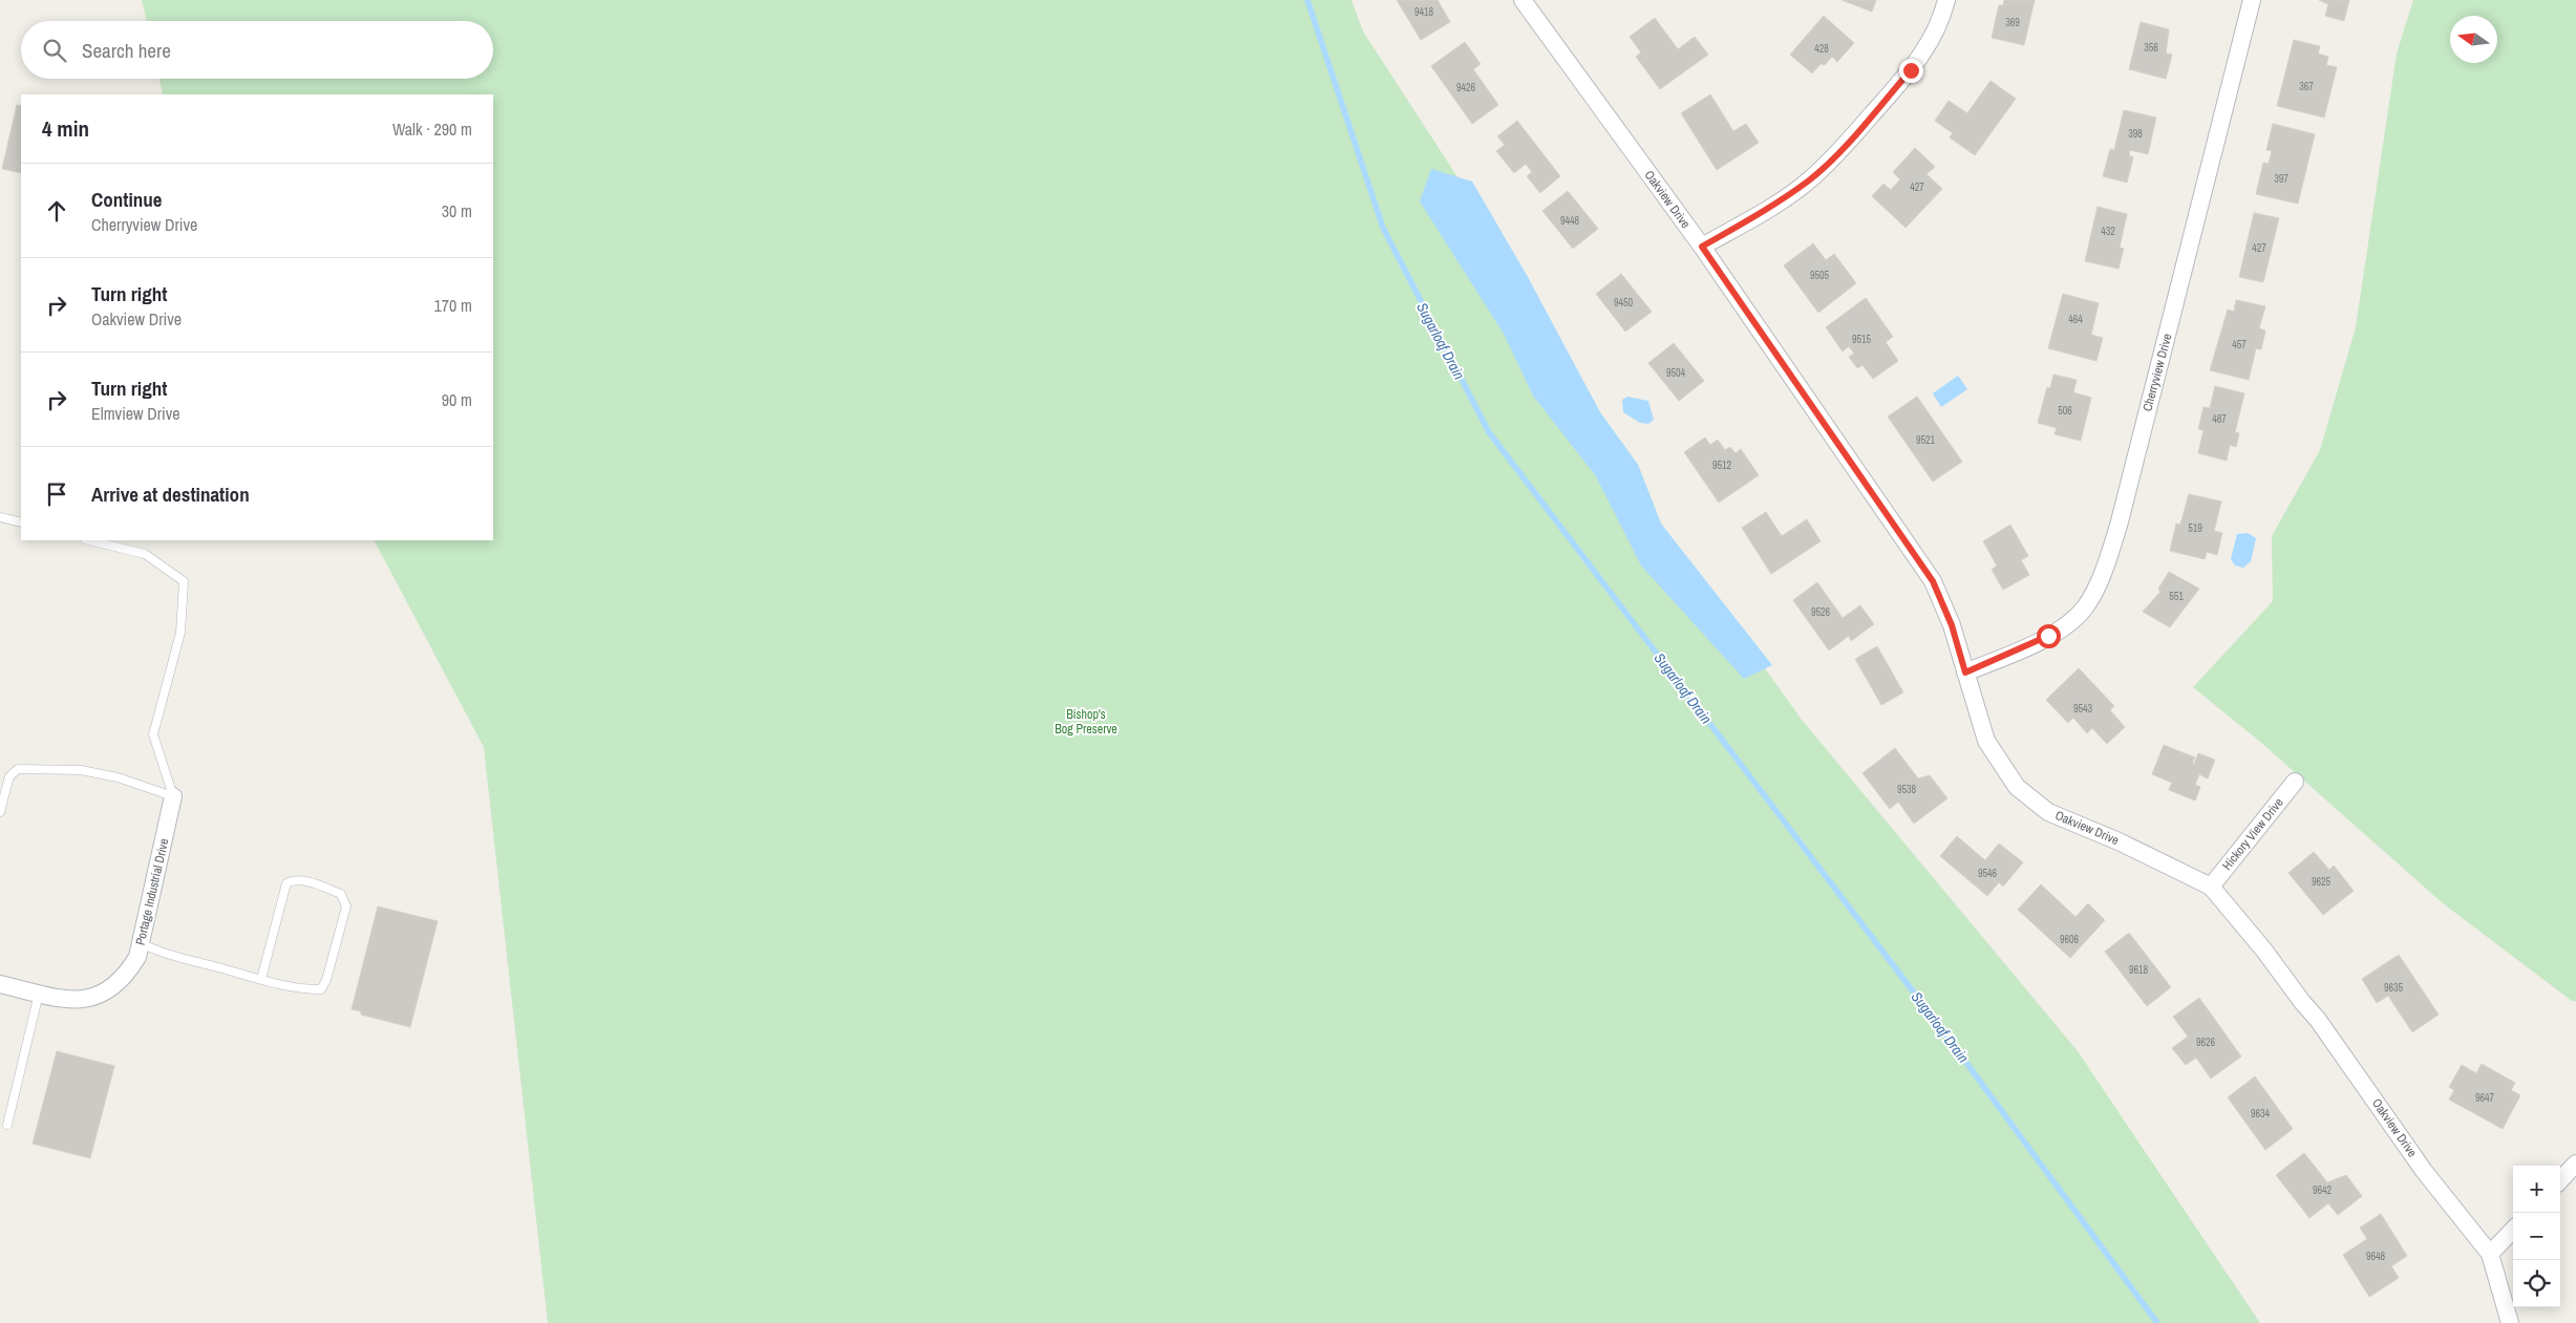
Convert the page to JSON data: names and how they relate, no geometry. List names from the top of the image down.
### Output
{
  "streets": {
    "street": [
      "Oakview Drive",
      "Cherryview Drive",
      "Hickory View Drive",
      "Portage Industrial Drive"
    ]
  },
  "crossings": [
    ["Oakview Drive", "Cherryview Drive"],
    ["Oakview Drive", "Hickory View Drive"]
  ],
  "water": ["Sugarloaf Drain"],
  "parks": ["Bishop's Bog Preserve"],
  "house_numbers": [
    "9418",
    "369",
    "356",
    "428",
    "367",
    "9426",
    "398",
    "397",
    "427",
    "9448",
    "432",
    "427",
    "9505",
    "9450",
    "464",
    "9515",
    "457",
    "9504",
    "506",
    "487",
    "9521",
    "9512",
    "519",
    "551",
    "9526",
    "9543",
    "9538",
    "9546",
    "9625",
    "9606",
    "9618",
    "9635",
    "9626",
    "9647",
    "9634",
    "9642",
    "9648"
  ],
  "north": "left",
  "page": {
    "search": "Search here",
    "heading": ["4 min", "Walk · 290 m"],
    "list": [
      ["Continue", "Cherryview Drive", "30 m"],
      ["Turn right", "Oakview Drive", "170 m"],
      ["Turn right", "Elmview Drive", "90 m"],
      "Arrive at destination"
    ],
    "map_buttons": ["+", "−"]
  }
}
